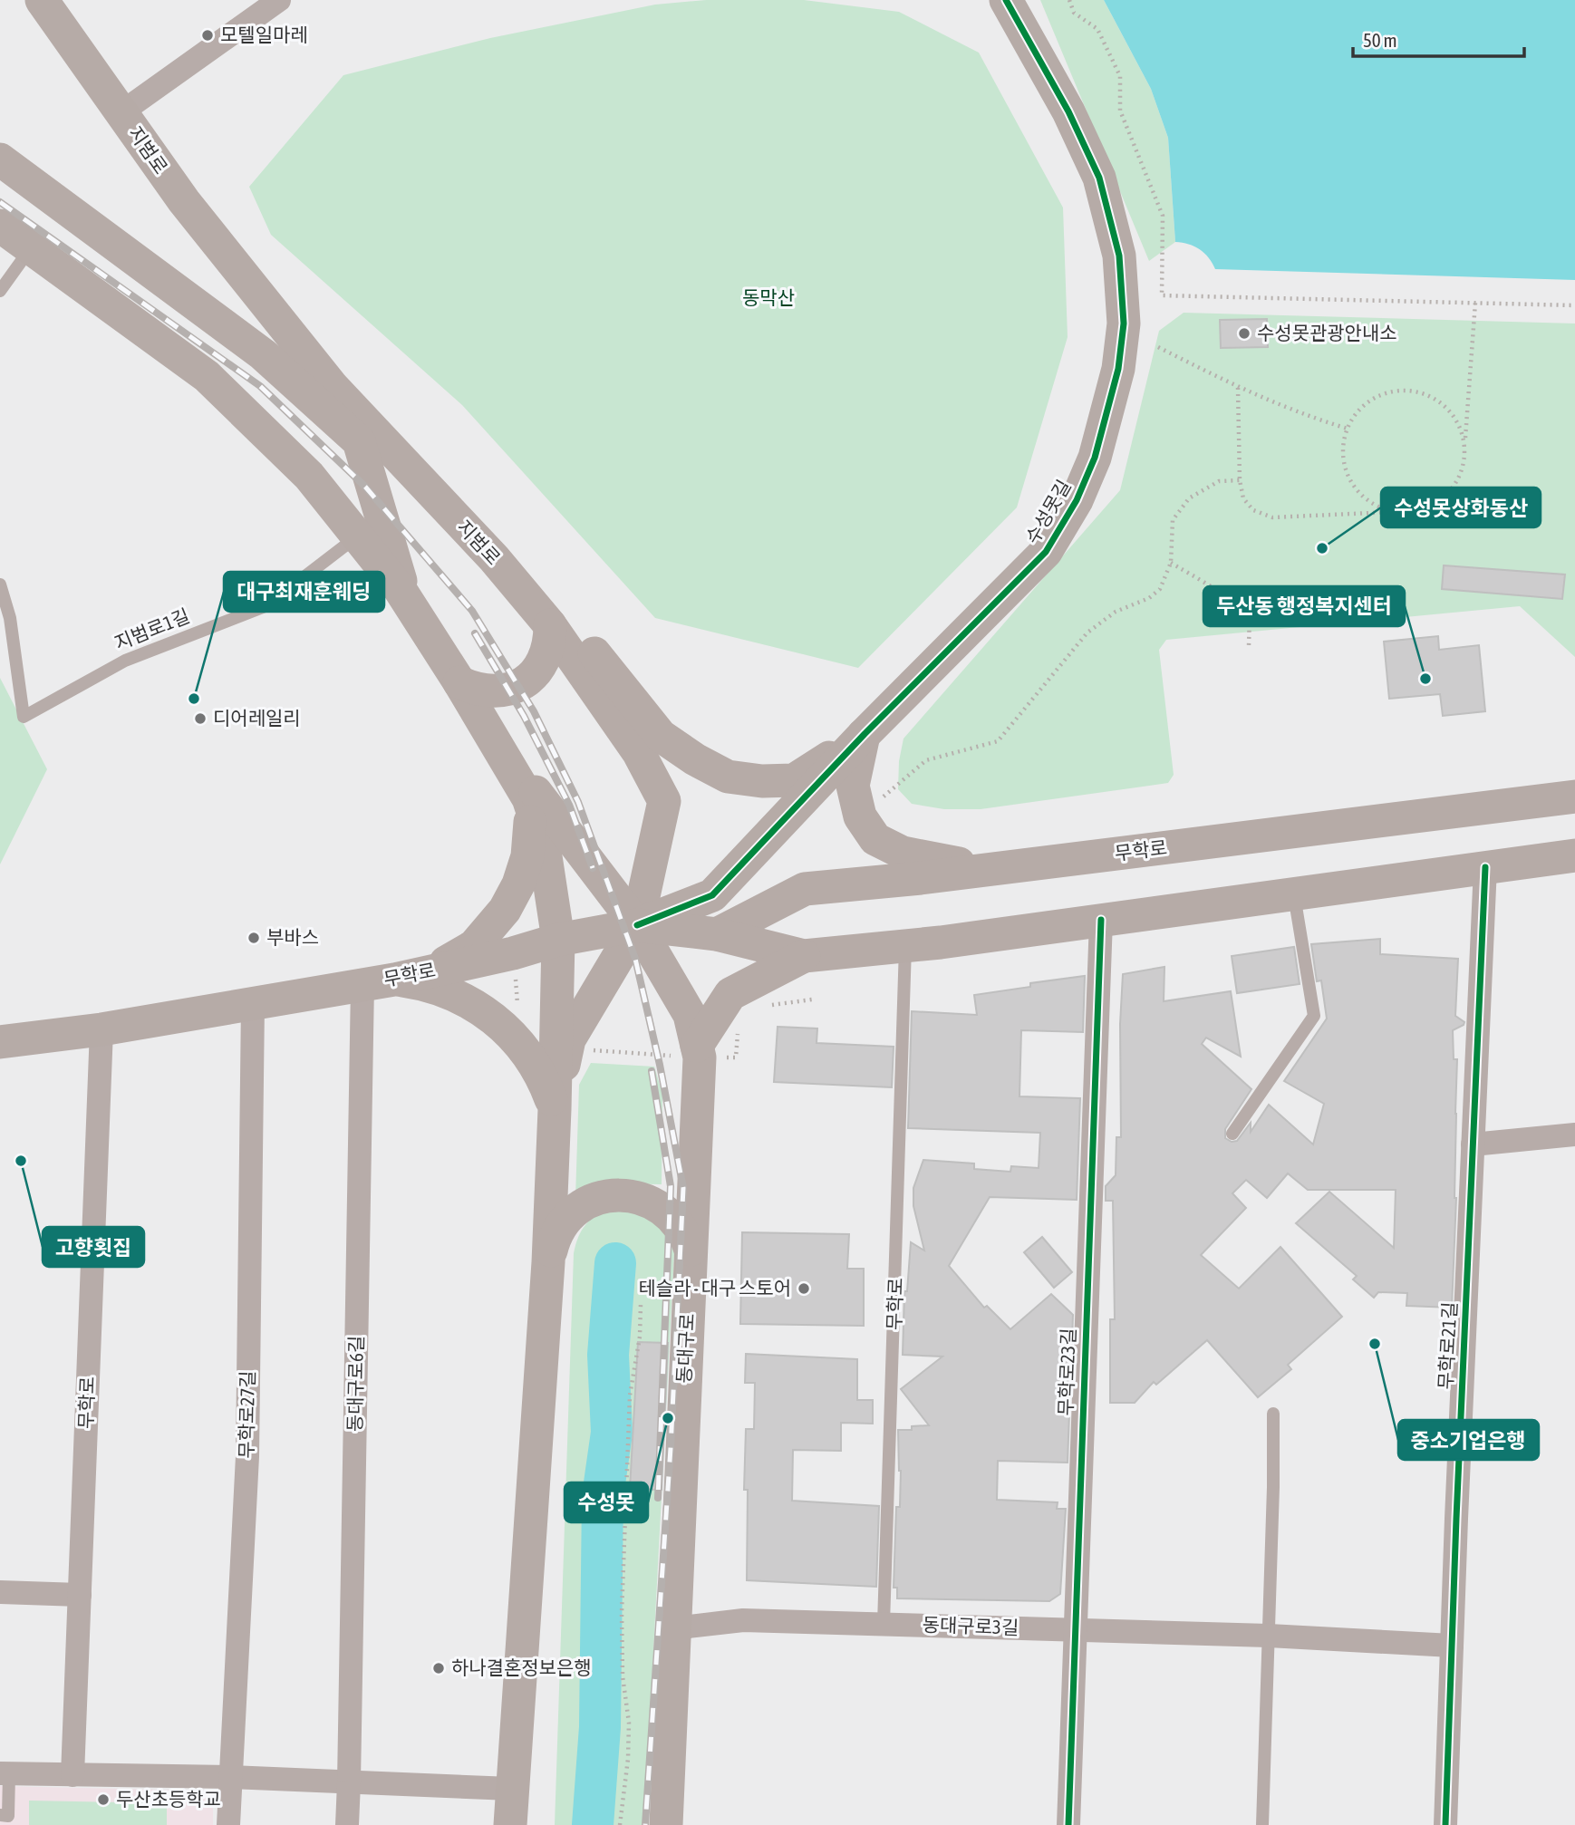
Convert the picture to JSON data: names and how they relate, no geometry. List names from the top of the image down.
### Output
{
  "streets": {
    "main road": [
      "지범로",
      "수성못길",
      "무학로",
      "동대구로"
    ],
    "street": [
      "무학로21길",
      "무학로23길",
      "동대구로6길",
      "무학로27길",
      "동대구로3길"
    ],
    "lane": ["지범로1길"]
  },
  "crossings": [
    ["지범로", "수성못길"],
    ["지범로", "무학로"],
    ["지범로", "동대구로"],
    ["수성못길", "무학로"],
    ["수성못길", "동대구로"],
    ["무학로", "무학로21길"],
    ["무학로", "동대구로"],
    ["무학로", "무학로23길"],
    ["무학로", "동대구로6길"],
    ["무학로", "무학로27길"],
    ["무학로", "동대구로3길"],
    ["무학로21길", "동대구로3길"],
    ["동대구로", "동대구로3길"],
    ["무학로23길", "동대구로3길"]
  ],
  "parks": ["동막산"],
  "places": [
    "모텔일마레",
    "수성못관광안내소",
    "수성못상화동산",
    "두산동 행정복지센터",
    "대구최재훈웨딩",
    "디어레일리",
    "부바스",
    "고향횟집",
    "테슬라 - 대구 스토어",
    "중소기업은행",
    "수성못",
    "하나결혼정보은행",
    "두산초등학교"
  ],
  "scale_bar": "50 m"
}
